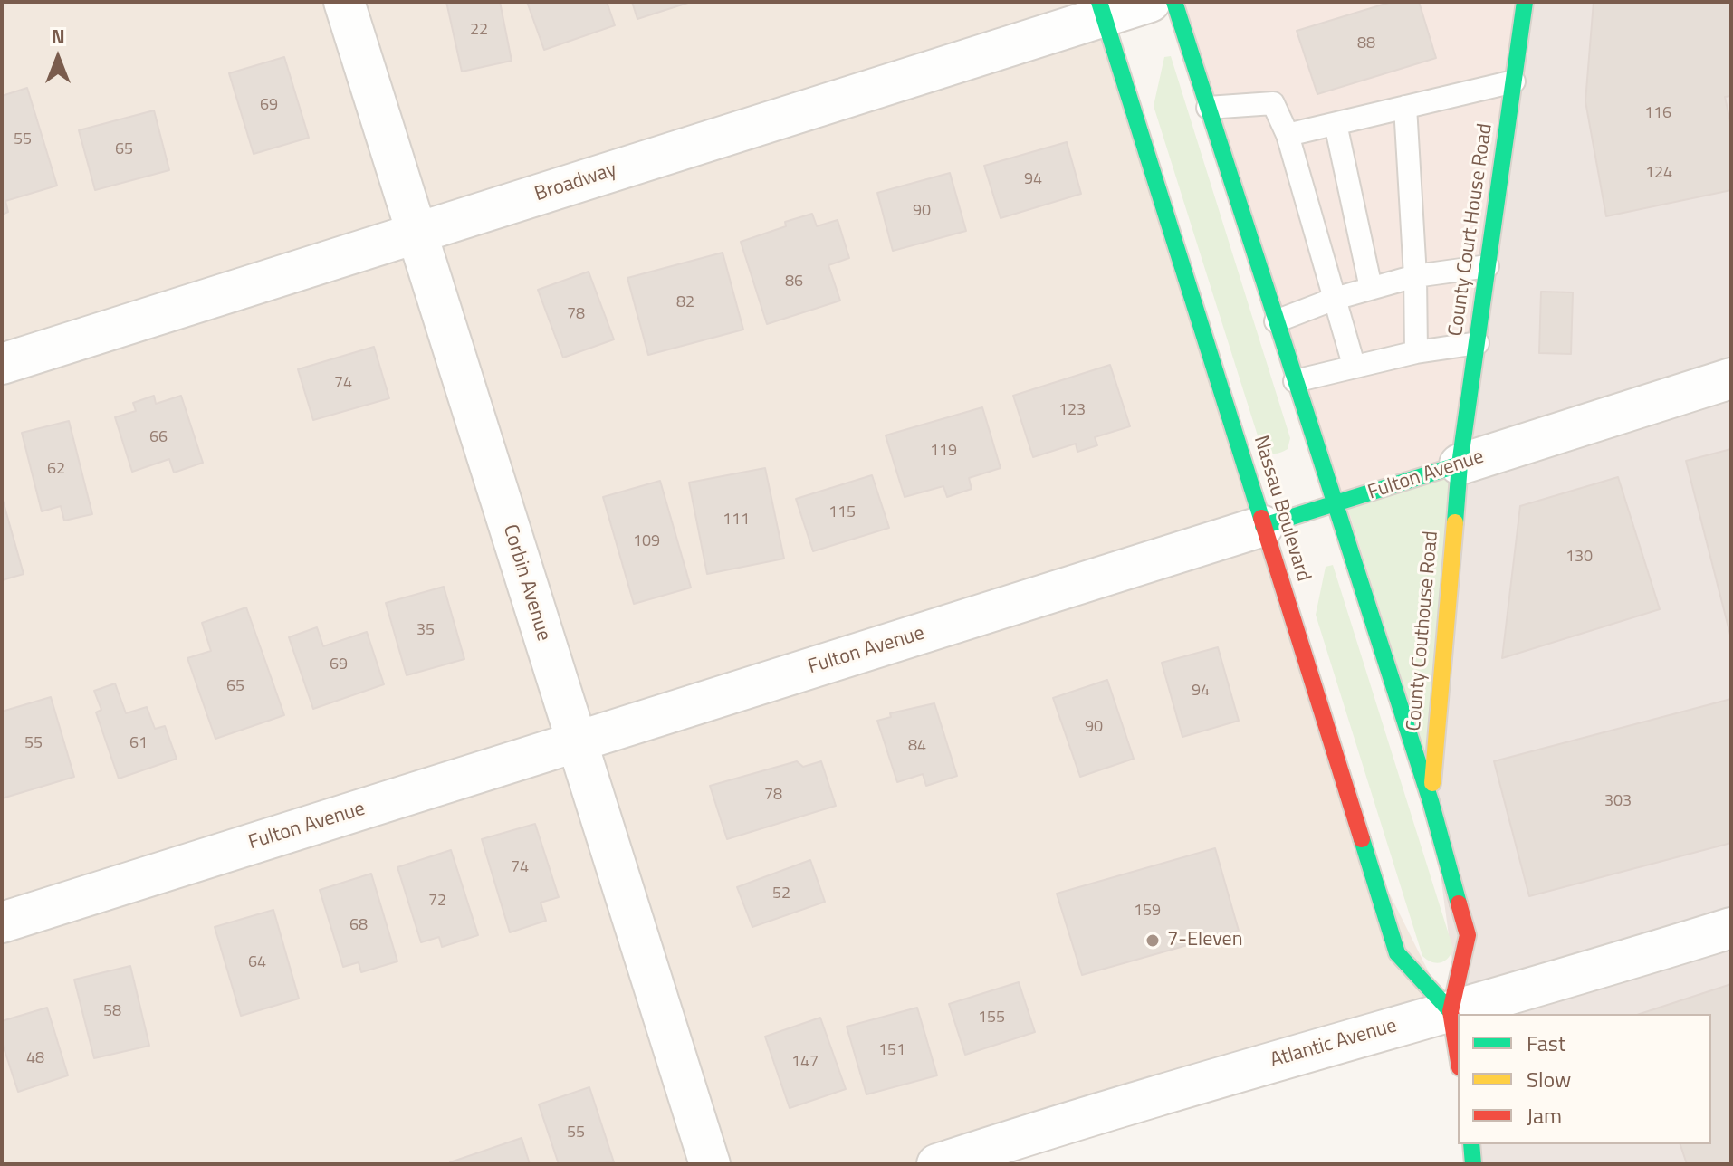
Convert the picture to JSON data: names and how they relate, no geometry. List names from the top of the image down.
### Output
{
  "streets": {
    "main road": [
      "County Court House Road",
      "Fulton Avenue",
      "Nassau Boulevard",
      "County Couthouse Road"
    ],
    "street": ["Broadway", "Corbin Avenue", "Atlantic Avenue"]
  },
  "crossings": [
    ["Broadway", "Nassau Boulevard"],
    ["Broadway", "Corbin Avenue"],
    ["County Court House Road", "Fulton Avenue"],
    ["County Court House Road", "County Couthouse Road"],
    ["Fulton Avenue", "Nassau Boulevard"],
    ["Fulton Avenue", "Corbin Avenue"],
    ["Fulton Avenue", "County Couthouse Road"],
    ["Nassau Boulevard", "Atlantic Avenue"]
  ],
  "places": ["7-Eleven"],
  "house_numbers": [
    "22",
    "88",
    "69",
    "116",
    "55",
    "65",
    "124",
    "94",
    "90",
    "86",
    "82",
    "78",
    "74",
    "123",
    "66",
    "119",
    "62",
    "115",
    "111",
    "109",
    "130",
    "35",
    "69",
    "65",
    "94",
    "90",
    "55",
    "61",
    "84",
    "78",
    "303",
    "74",
    "52",
    "72",
    "159",
    "68",
    "64",
    "58",
    "155",
    "151",
    "48",
    "147",
    "55"
  ],
  "legend": ["Fast", "Slow", "Jam"],
  "north": "top"
}
